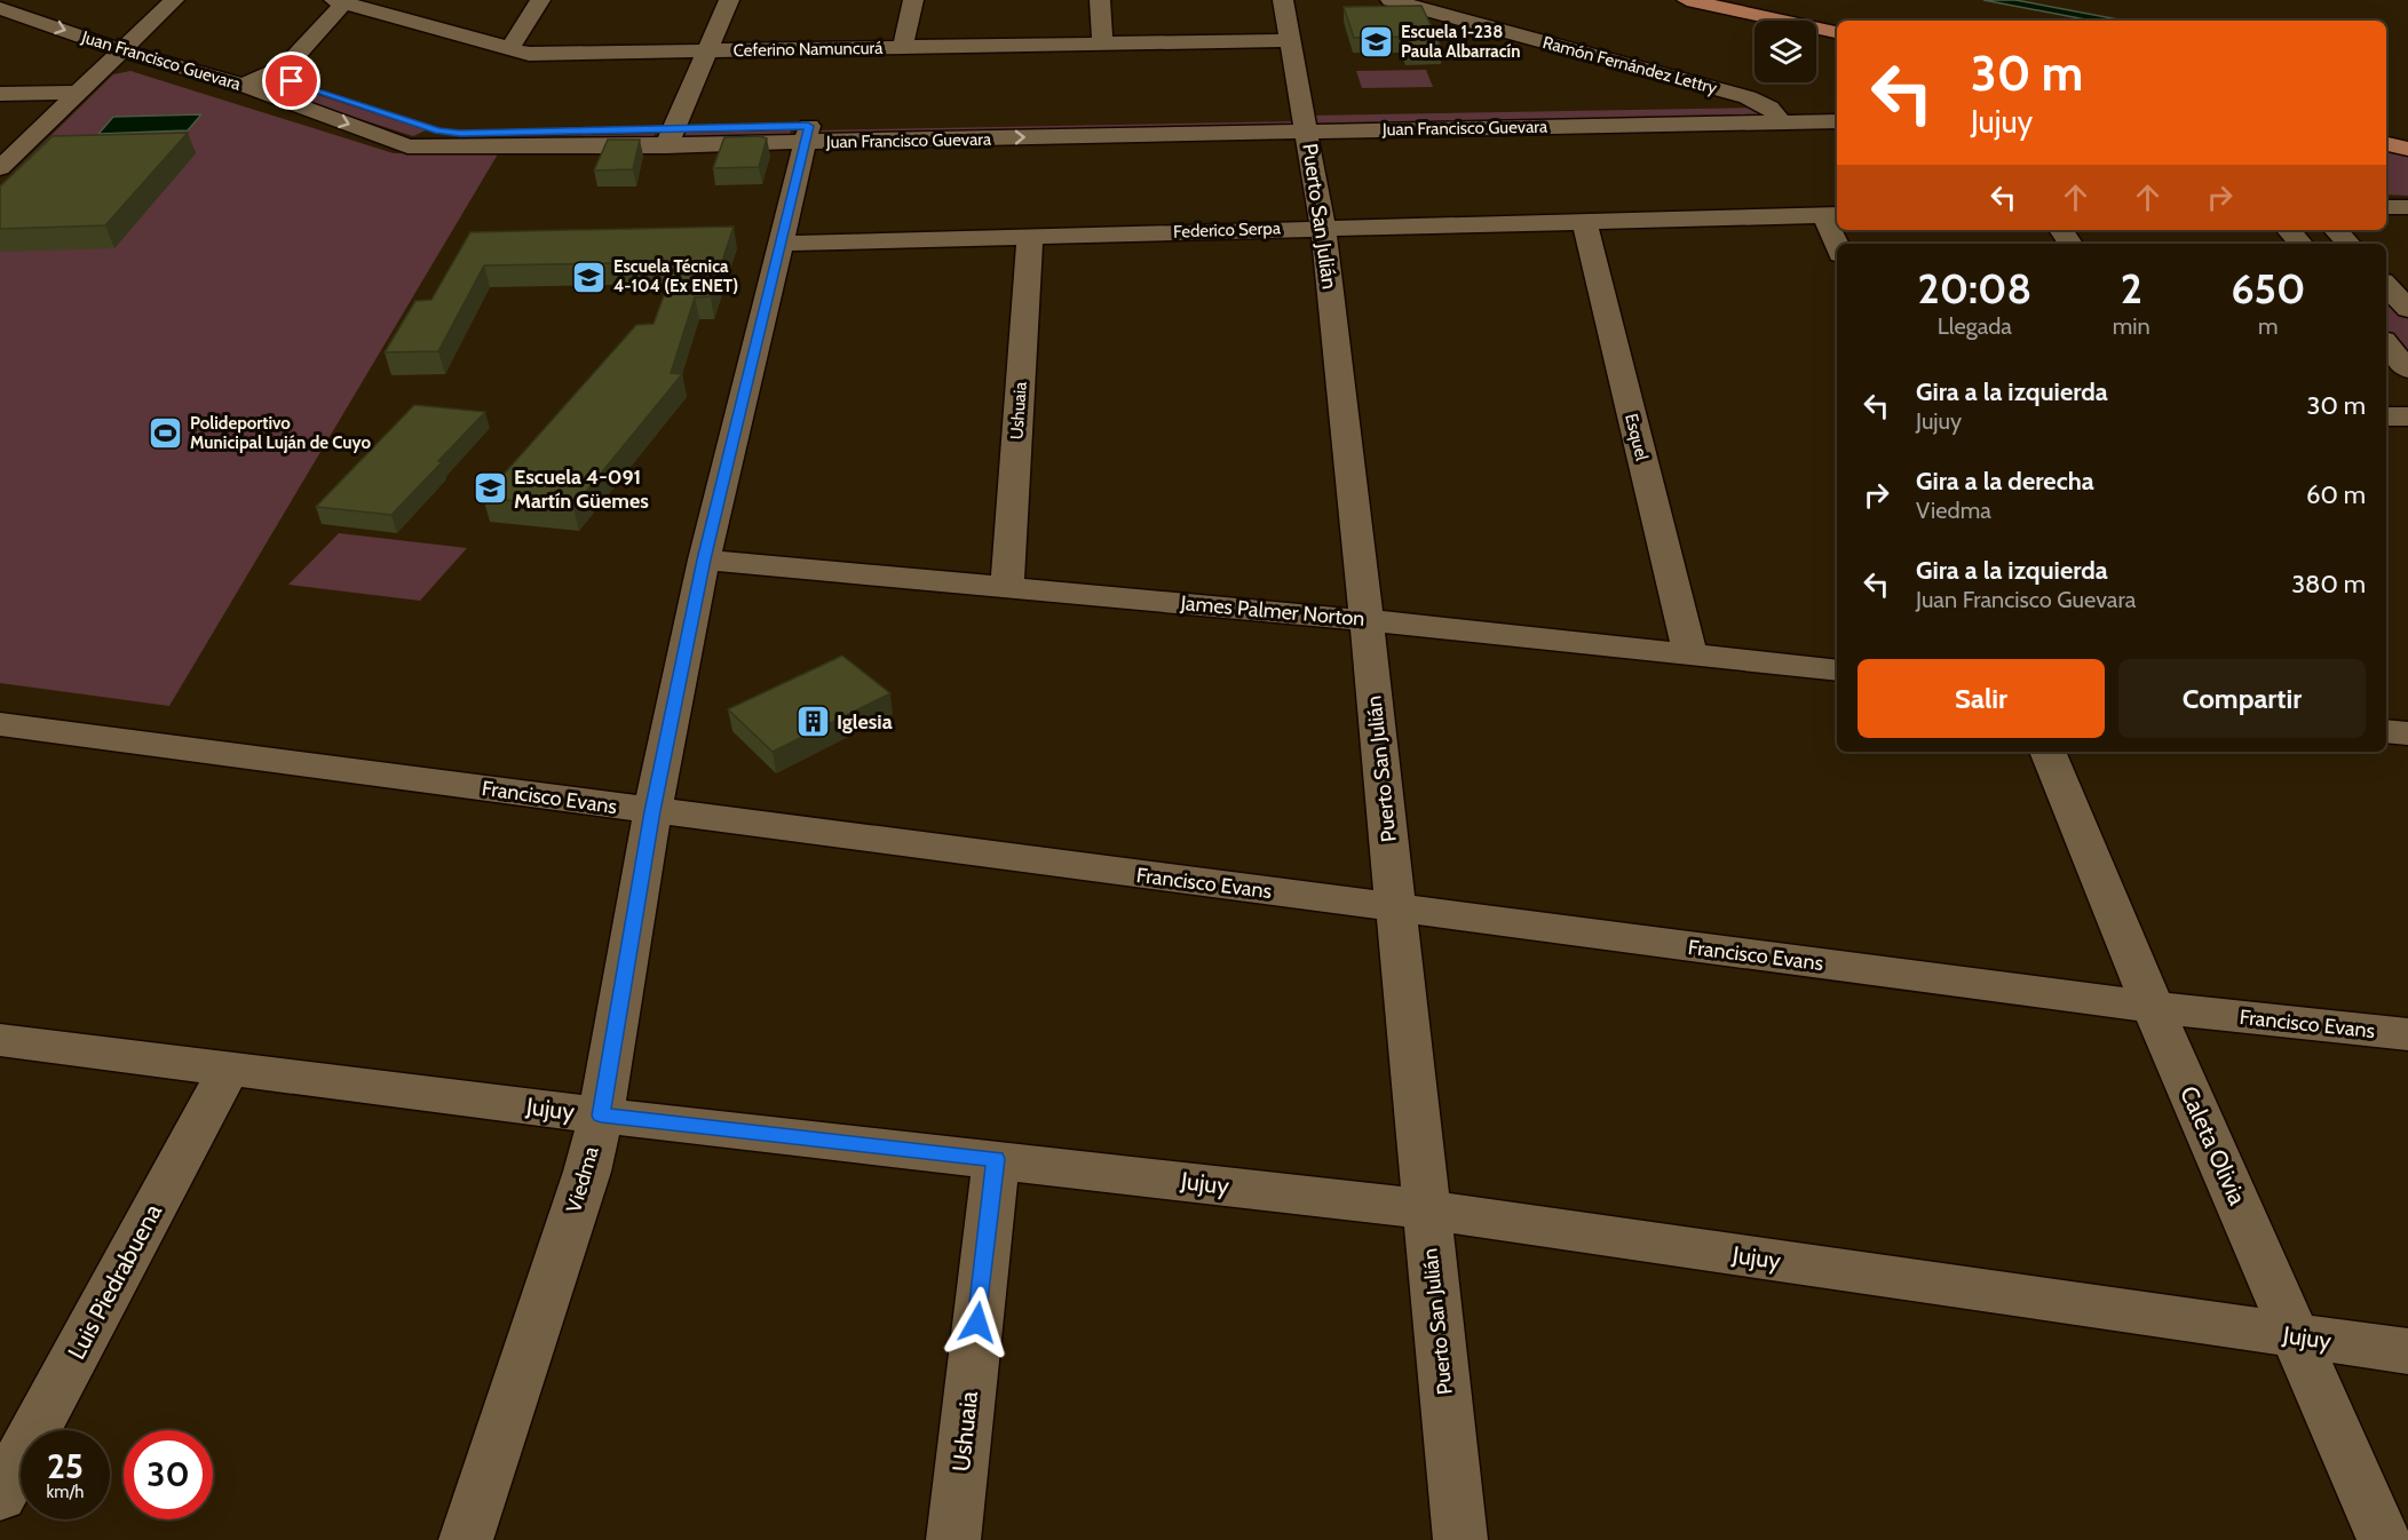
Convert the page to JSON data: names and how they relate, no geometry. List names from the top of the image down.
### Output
{
  "streets": {
    "street": [
      "Ceferino Namuncurá",
      "Juan Francisco Guevara",
      "Ramón Fernández Lettry",
      "Puerto San Julián",
      "Federico Serpa",
      "Ushuaia",
      "Esquel",
      "James Palmer Norton",
      "Francisco Evans",
      "Jujuy",
      "Caleta Olivia",
      "Viedma",
      "Luis Piedrabuena"
    ]
  },
  "crossings": [
    ["Ceferino Namuncurá", "Puerto San Julián"],
    ["Juan Francisco Guevara", "Ramón Fernández Lettry"],
    ["Juan Francisco Guevara", "Puerto San Julián"],
    ["Juan Francisco Guevara", "Viedma"],
    ["Puerto San Julián", "Federico Serpa"],
    ["Puerto San Julián", "James Palmer Norton"],
    ["Puerto San Julián", "Francisco Evans"],
    ["Puerto San Julián", "Jujuy"],
    ["Federico Serpa", "Ushuaia"],
    ["Federico Serpa", "Esquel"],
    ["Federico Serpa", "Viedma"],
    ["Ushuaia", "James Palmer Norton"],
    ["Ushuaia", "Jujuy"],
    ["Esquel", "James Palmer Norton"],
    ["James Palmer Norton", "Viedma"],
    ["Francisco Evans", "Caleta Olivia"],
    ["Francisco Evans", "Viedma"],
    ["Jujuy", "Caleta Olivia"],
    ["Jujuy", "Viedma"],
    ["Jujuy", "Luis Piedrabuena"]
  ],
  "places": {
    "school or university": ["Escuela 1-238 Paula Albarracín", "Escuela Técnica 4-104 (Ex ENET)", "Escuela 4-091 Martín Güemes"],
    "sports": ["Polideportivo Municipal Luján de Cuyo"],
    "building": ["Iglesia"]
  },
  "page": {
    "turn": ["30 m", "Jujuy"],
    "eta": [
      "20:08",
      "Llegada",
      "2",
      "min",
      "650",
      "m"
    ],
    "list": [
      {
        "name": "Gira a la izquierda",
        "note": "Jujuy",
        "value": "30 m"
      },
      {
        "name": "Gira a la derecha",
        "note": "Viedma",
        "value": "60 m"
      },
      {
        "name": "Gira a la izquierda",
        "note": "Juan Francisco Guevara",
        "value": "380 m"
      }
    ],
    "buttons": ["Salir", "Compartir"],
    "speed": "25 km/h",
    "limit": "30"
  }
}
